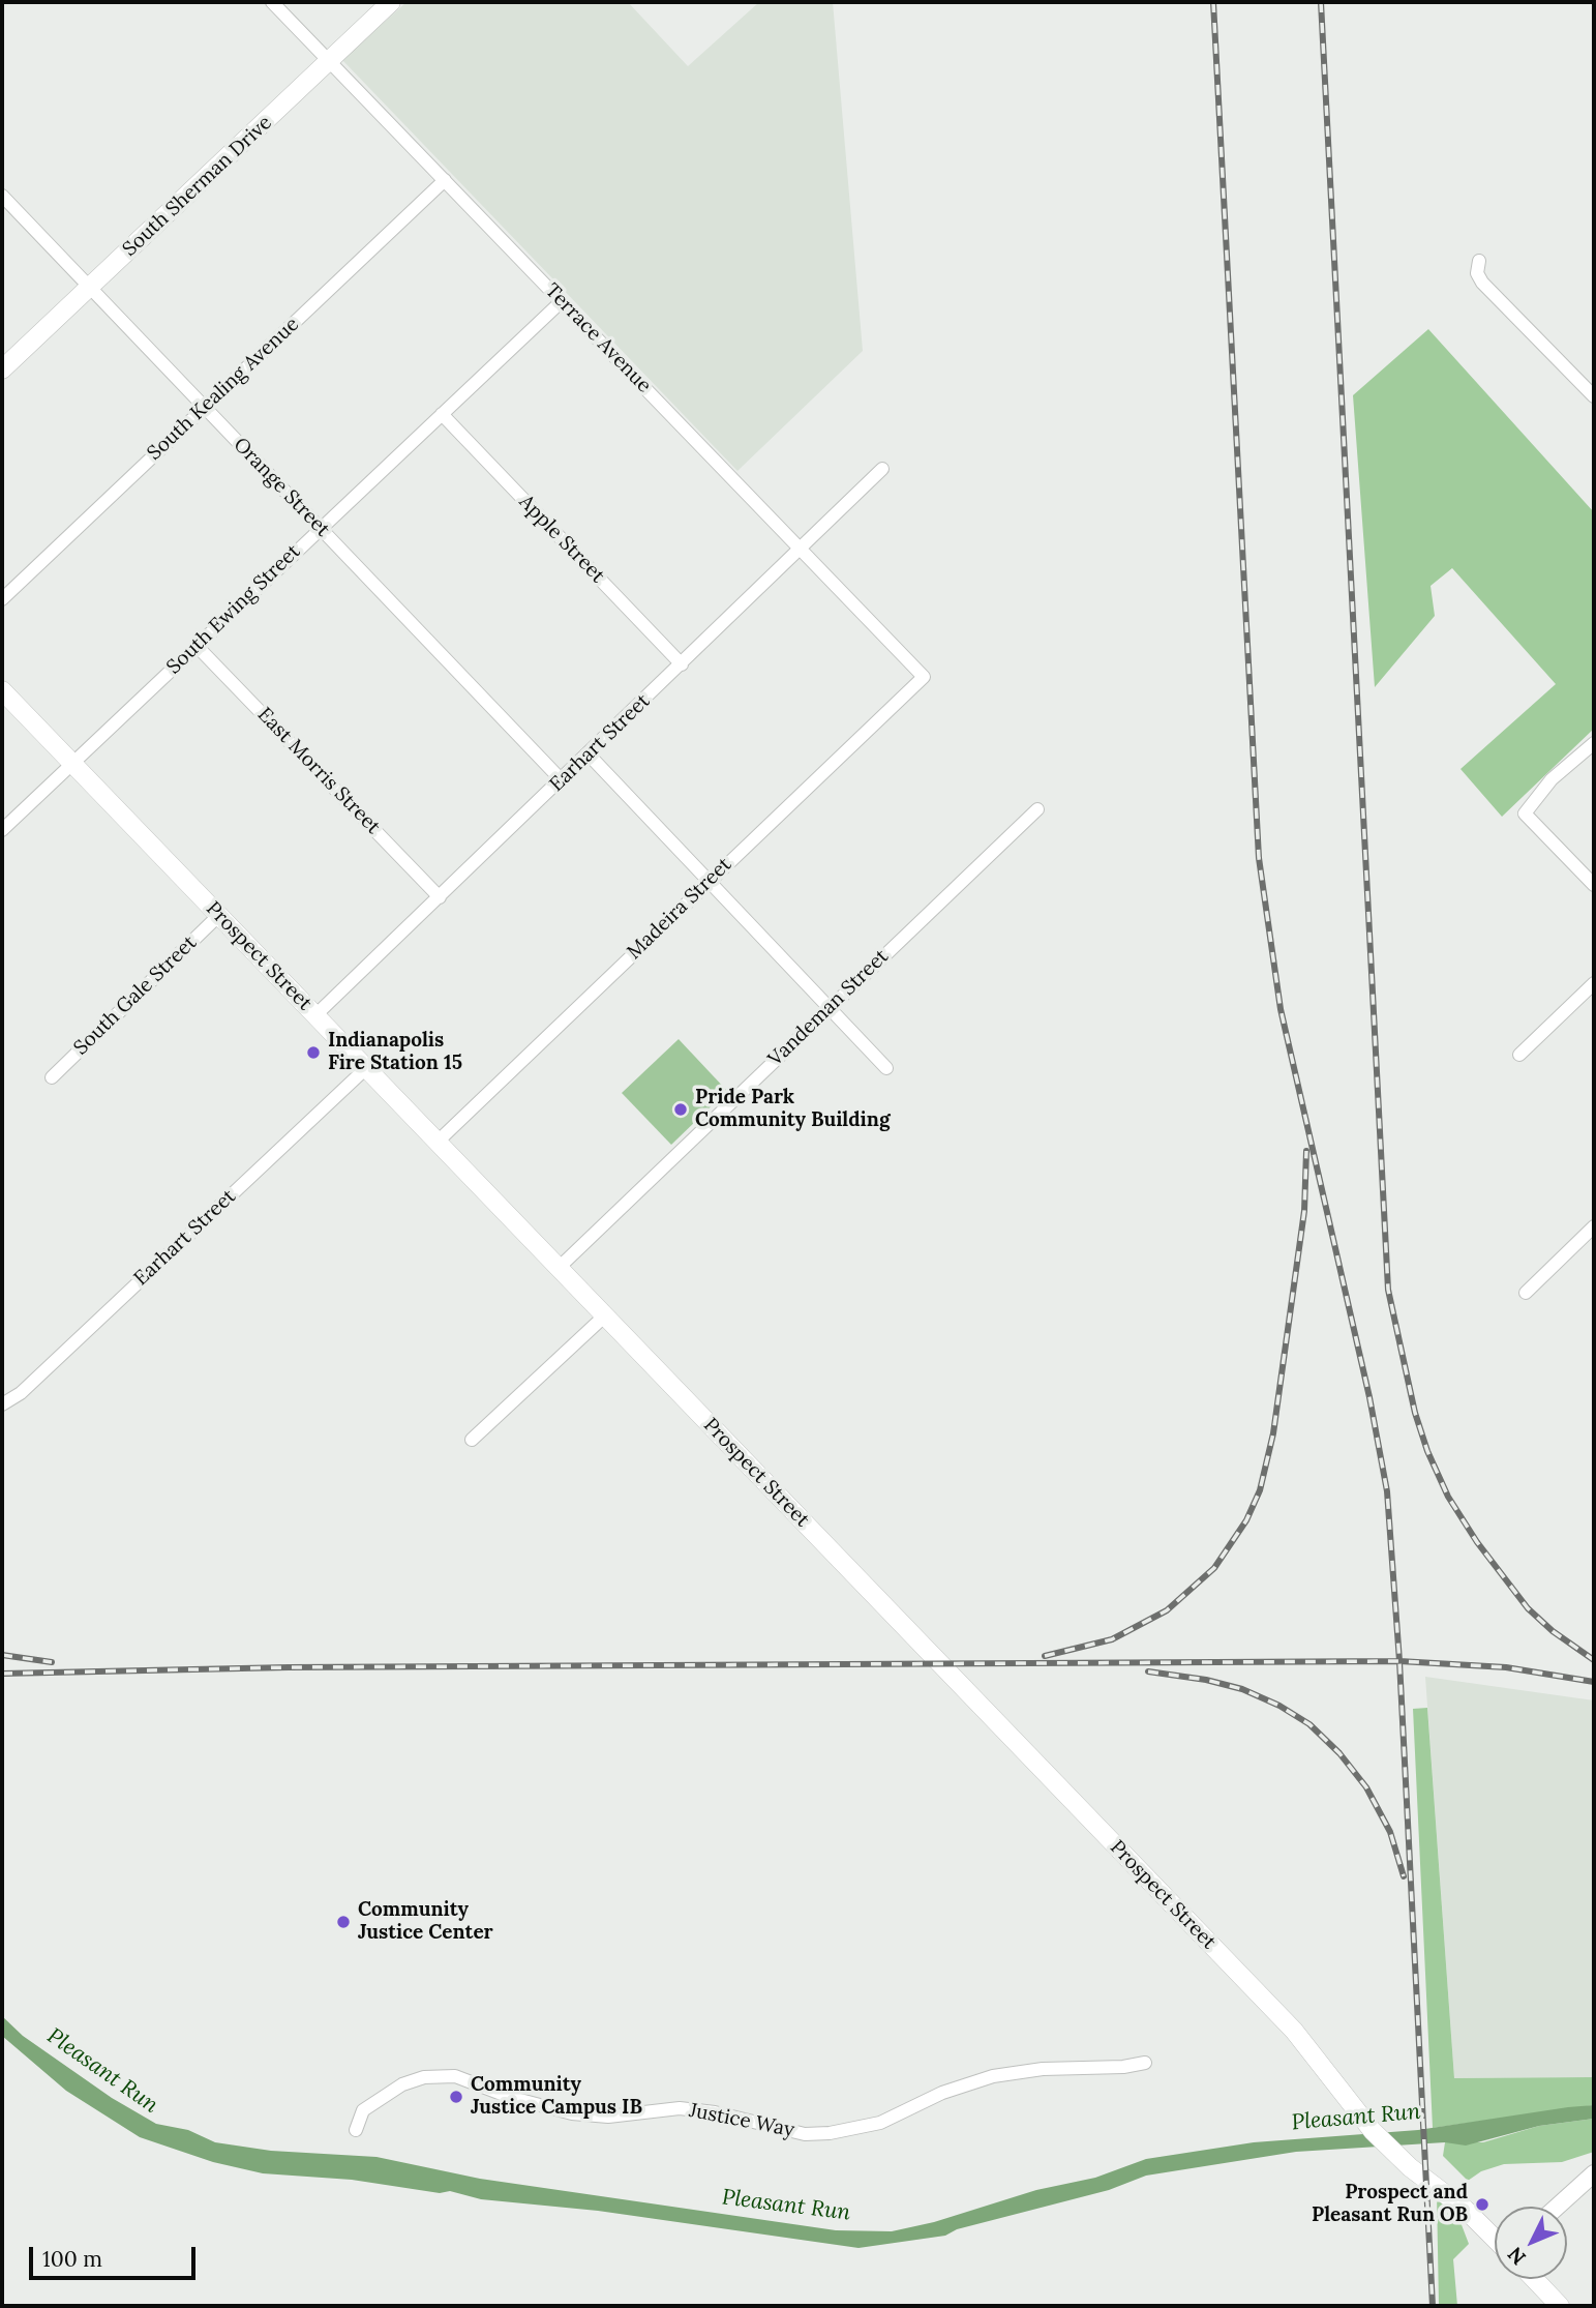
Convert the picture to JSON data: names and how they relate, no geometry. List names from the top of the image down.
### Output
{
  "streets": {
    "main road": ["South Sherman Drive", "Prospect Street"],
    "street": [
      "Terrace Avenue",
      "South Kealing Avenue",
      "Orange Street",
      "Apple Street",
      "South Ewing Street",
      "Earhart Street",
      "East Morris Street",
      "Madeira Street",
      "South Gale Street",
      "Vandeman Street",
      "Justice Way"
    ]
  },
  "crossings": [
    ["South Sherman Drive", "Terrace Avenue"],
    ["South Sherman Drive", "Orange Street"],
    ["Terrace Avenue", "South Kealing Avenue"],
    ["Terrace Avenue", "South Ewing Street"],
    ["Terrace Avenue", "Earhart Street"],
    ["Terrace Avenue", "Madeira Street"],
    ["South Kealing Avenue", "Orange Street"],
    ["Orange Street", "South Ewing Street"],
    ["Orange Street", "Earhart Street"],
    ["Apple Street", "South Ewing Street"],
    ["Apple Street", "Earhart Street"],
    ["South Ewing Street", "East Morris Street"],
    ["South Ewing Street", "Prospect Street"],
    ["Earhart Street", "East Morris Street"],
    ["Earhart Street", "Prospect Street"],
    ["Madeira Street", "Prospect Street"],
    ["Prospect Street", "South Gale Street"],
    ["Prospect Street", "Vandeman Street"]
  ],
  "water": ["Pleasant Run"],
  "places": [
    "Indianapolis Fire Station 15",
    "Pride Park Community Building",
    "Community Justice Center",
    "Community Justice Campus IB",
    "Prospect and Pleasant Run OB"
  ],
  "scale_bar": "100 m",
  "north": "bottom left"
}
